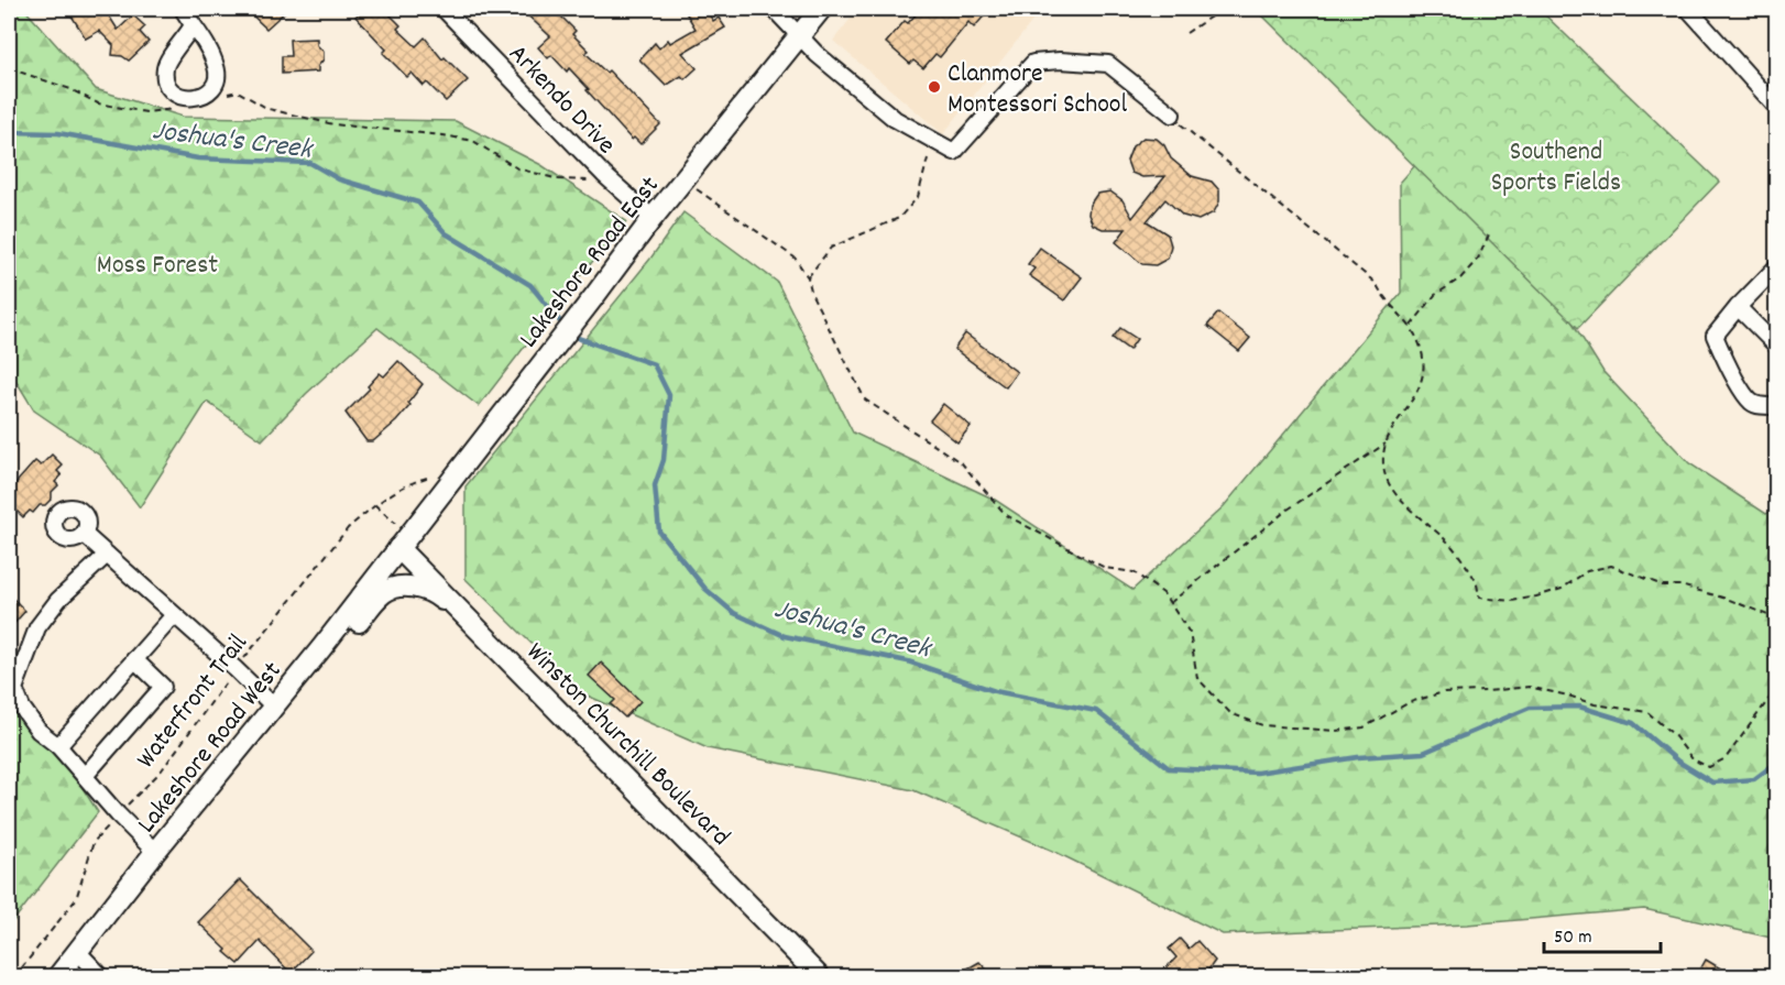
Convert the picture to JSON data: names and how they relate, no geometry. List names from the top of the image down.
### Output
{
  "streets": {
    "main road": ["Lakeshore Road East", "Winston Churchill Boulevard", "Lakeshore Road West"],
    "street": ["Arkendo Drive"],
    "path": ["Waterfront Trail"]
  },
  "crossings": [
    ["Arkendo Drive", "Lakeshore Road East"],
    ["Lakeshore Road East", "Winston Churchill Boulevard"],
    ["Lakeshore Road East", "Lakeshore Road West"],
    ["Winston Churchill Boulevard", "Lakeshore Road West"]
  ],
  "water": ["Joshua's Creek"],
  "parks": ["Southend Sports Fields", "Moss Forest"],
  "places": ["Clanmore Montessori School"],
  "scale_bar": "50 m"
}
